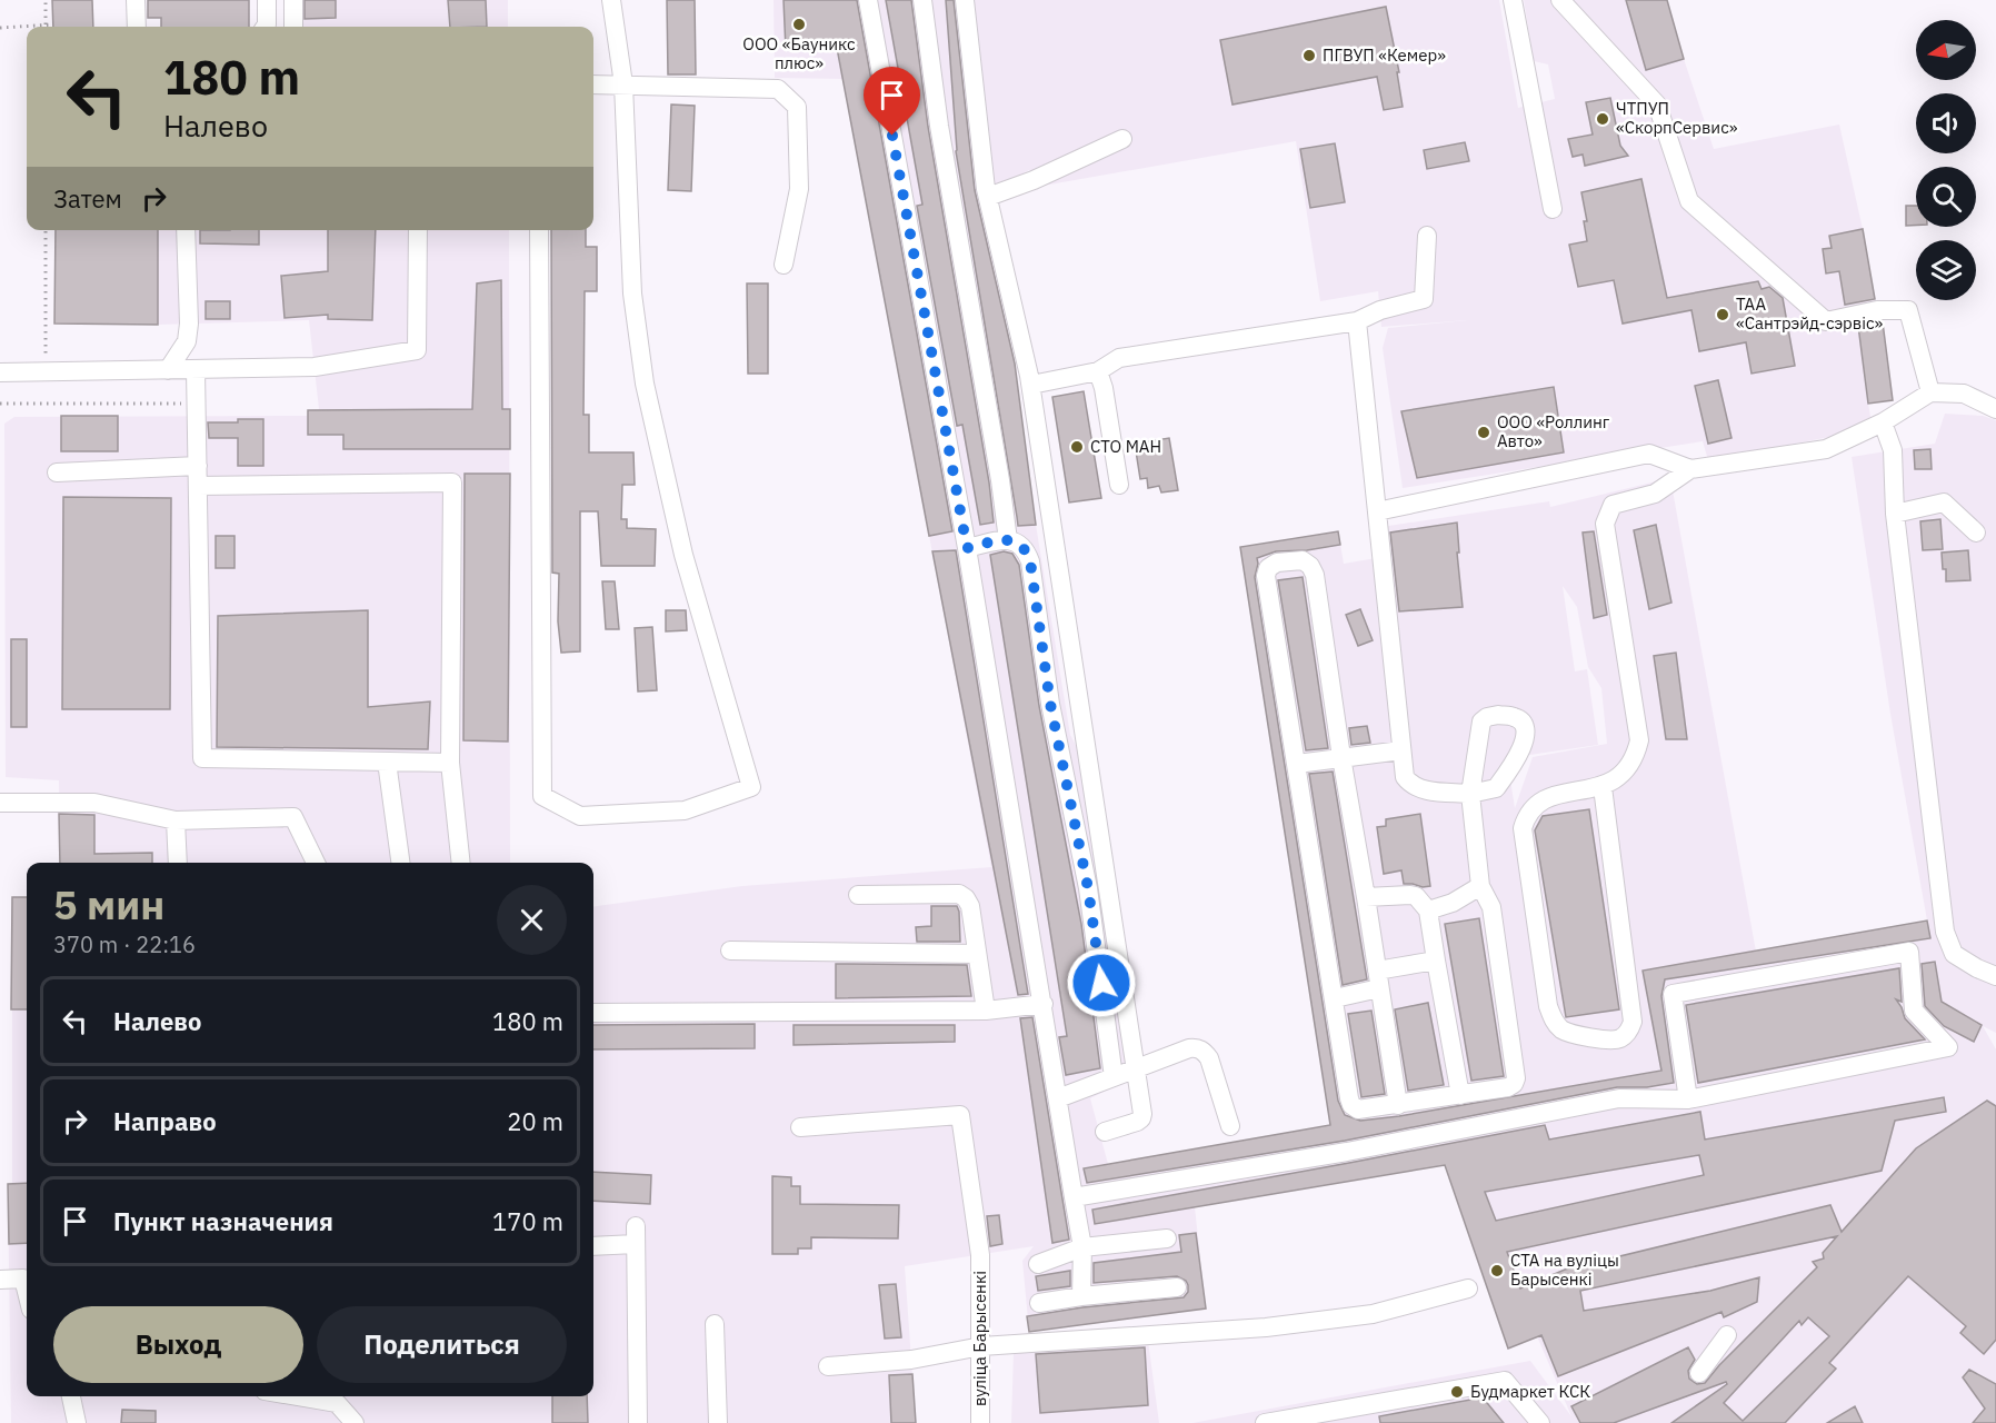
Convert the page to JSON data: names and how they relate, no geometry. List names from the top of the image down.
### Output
{
  "streets": {
    "street": ["вуліца Барысенкі"]
  },
  "places": [
    "ООО «Бауникс плюс»",
    "ПГВУП «Кемер»",
    "ЧТПУП «СкорпСервис»",
    "ТАА «Сантрэйд-сэрвіс»",
    "ООО «Роллинг Авто»",
    "СТО МАН",
    "СТА на вуліцы Барысенкі",
    "Будмаркет КСК"
  ],
  "north": "left",
  "page": {
    "turn": ["180 m", "Налево"],
    "then": "Затем",
    "heading": ["5 мин", "370 m · 22:16"],
    "list": [
      {
        "name": "Налево",
        "value": "180 m"
      },
      {
        "name": "Направо",
        "value": "20 m"
      },
      {
        "name": "Пункт назначения",
        "value": "170 m"
      }
    ],
    "buttons": ["Выход", "Поделиться"]
  }
}
